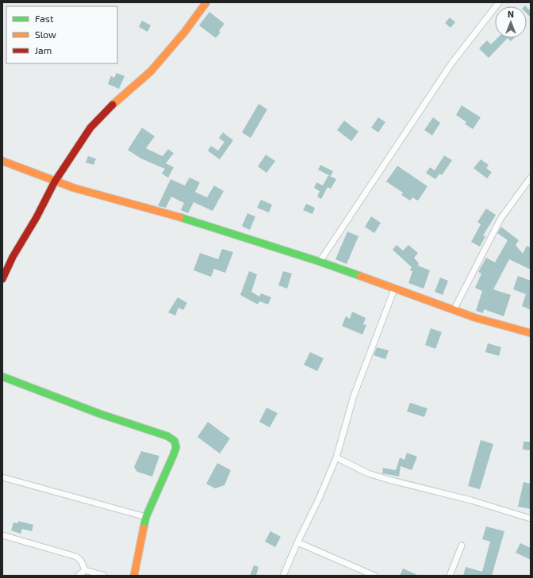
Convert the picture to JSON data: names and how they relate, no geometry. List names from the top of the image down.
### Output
{
  "legend": ["Fast", "Slow", "Jam"],
  "north": "top"
}
